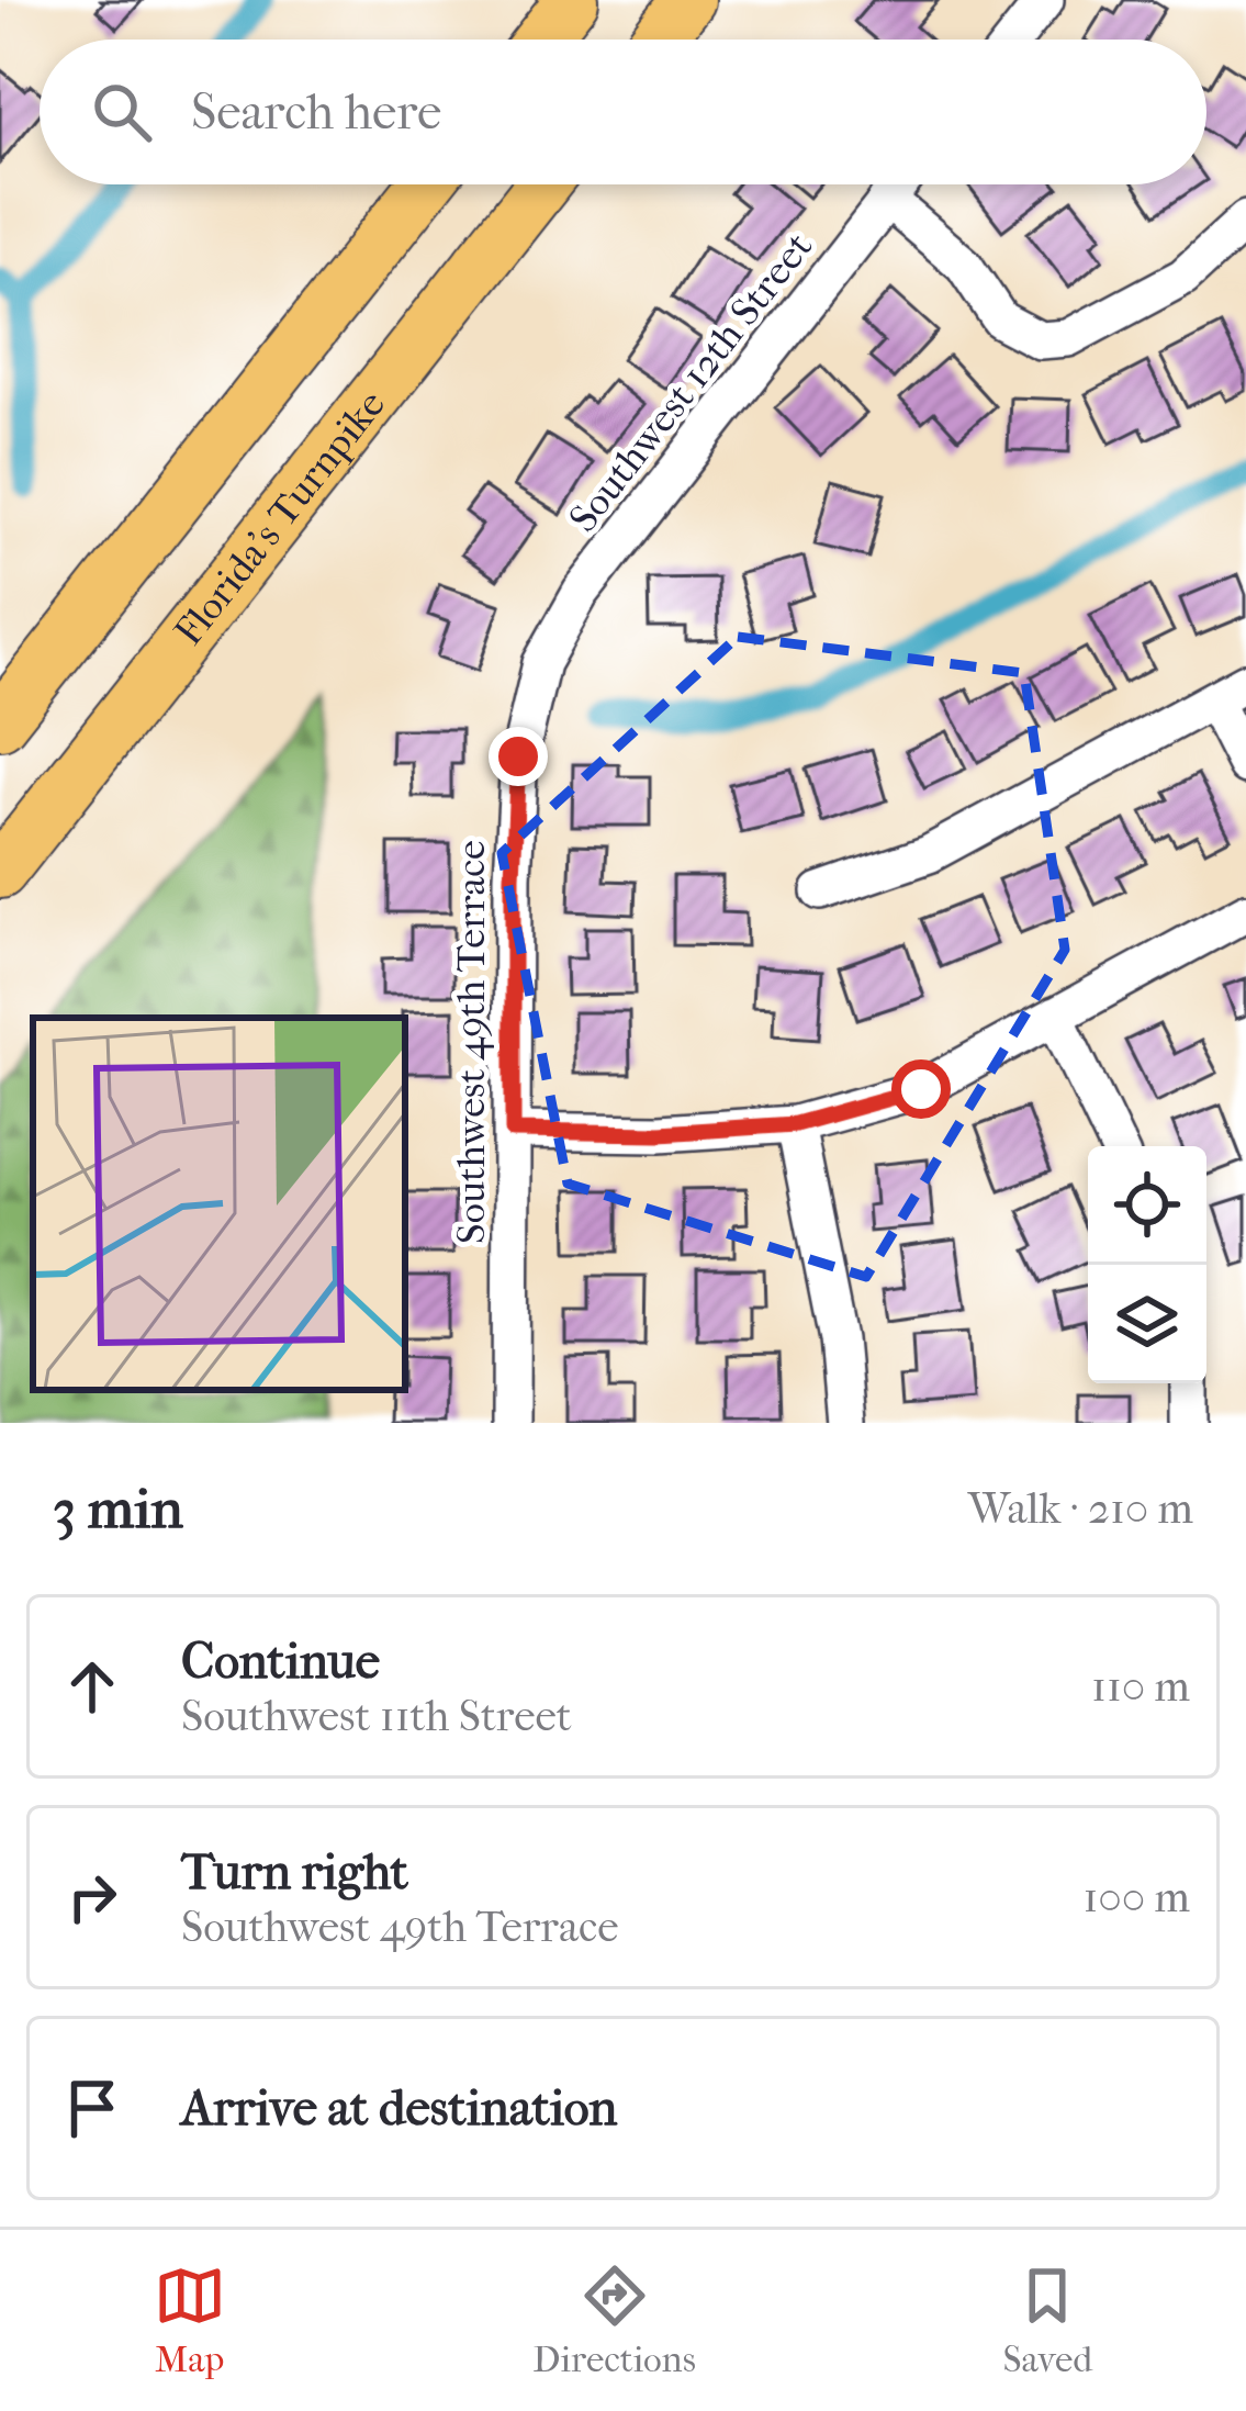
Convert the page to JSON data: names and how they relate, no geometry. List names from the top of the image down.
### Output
{
  "streets": {
    "highway": ["Florida's Turnpike"],
    "street": ["Southwest 12th Street", "Southwest 49th Terrace"]
  },
  "crossings": [
    ["Southwest 12th Street", "Southwest 49th Terrace"]
  ],
  "page": {
    "search": "Search here",
    "heading": ["3 min", "Walk · 210 m"],
    "list": [
      ["Continue", "Southwest 11th Street", "110 m"],
      ["Turn right", "Southwest 49th Terrace", "100 m"],
      "Arrive at destination"
    ],
    "nav": ["Map", "Directions", "Saved"]
  }
}
